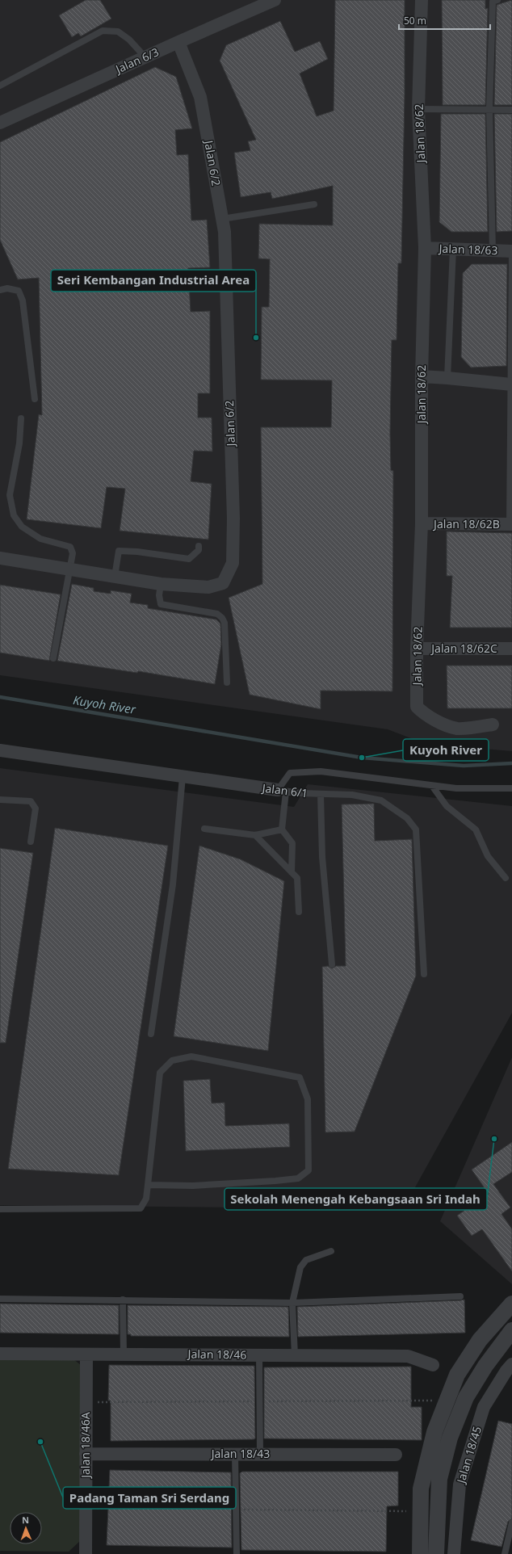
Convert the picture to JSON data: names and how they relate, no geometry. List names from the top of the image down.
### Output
{
  "streets": {
    "street": [
      "Jalan 6/3",
      "Jalan 18/62",
      "Jalan 6/2",
      "Jalan 18/63",
      "Jalan 18/62B",
      "Jalan 18/62C",
      "Jalan 6/1",
      "Jalan 18/46",
      "Jalan 18/46A",
      "Jalan 18/43",
      "Jalan 18/45"
    ]
  },
  "crossings": [
    ["Jalan 6/3", "Jalan 6/2"],
    ["Jalan 18/62", "Jalan 18/63"],
    ["Jalan 18/62", "Jalan 18/62B"],
    ["Jalan 18/62", "Jalan 18/62C"],
    ["Jalan 18/46", "Jalan 18/46A"],
    ["Jalan 18/46A", "Jalan 18/43"]
  ],
  "water": ["Kuyoh River"],
  "places": [
    "Seri Kembangan Industrial Area",
    "Kuyoh River",
    "Sekolah Menengah Kebangsaan Sri Indah",
    "Padang Taman Sri Serdang"
  ],
  "scale_bar": "50 m",
  "north": "top"
}
